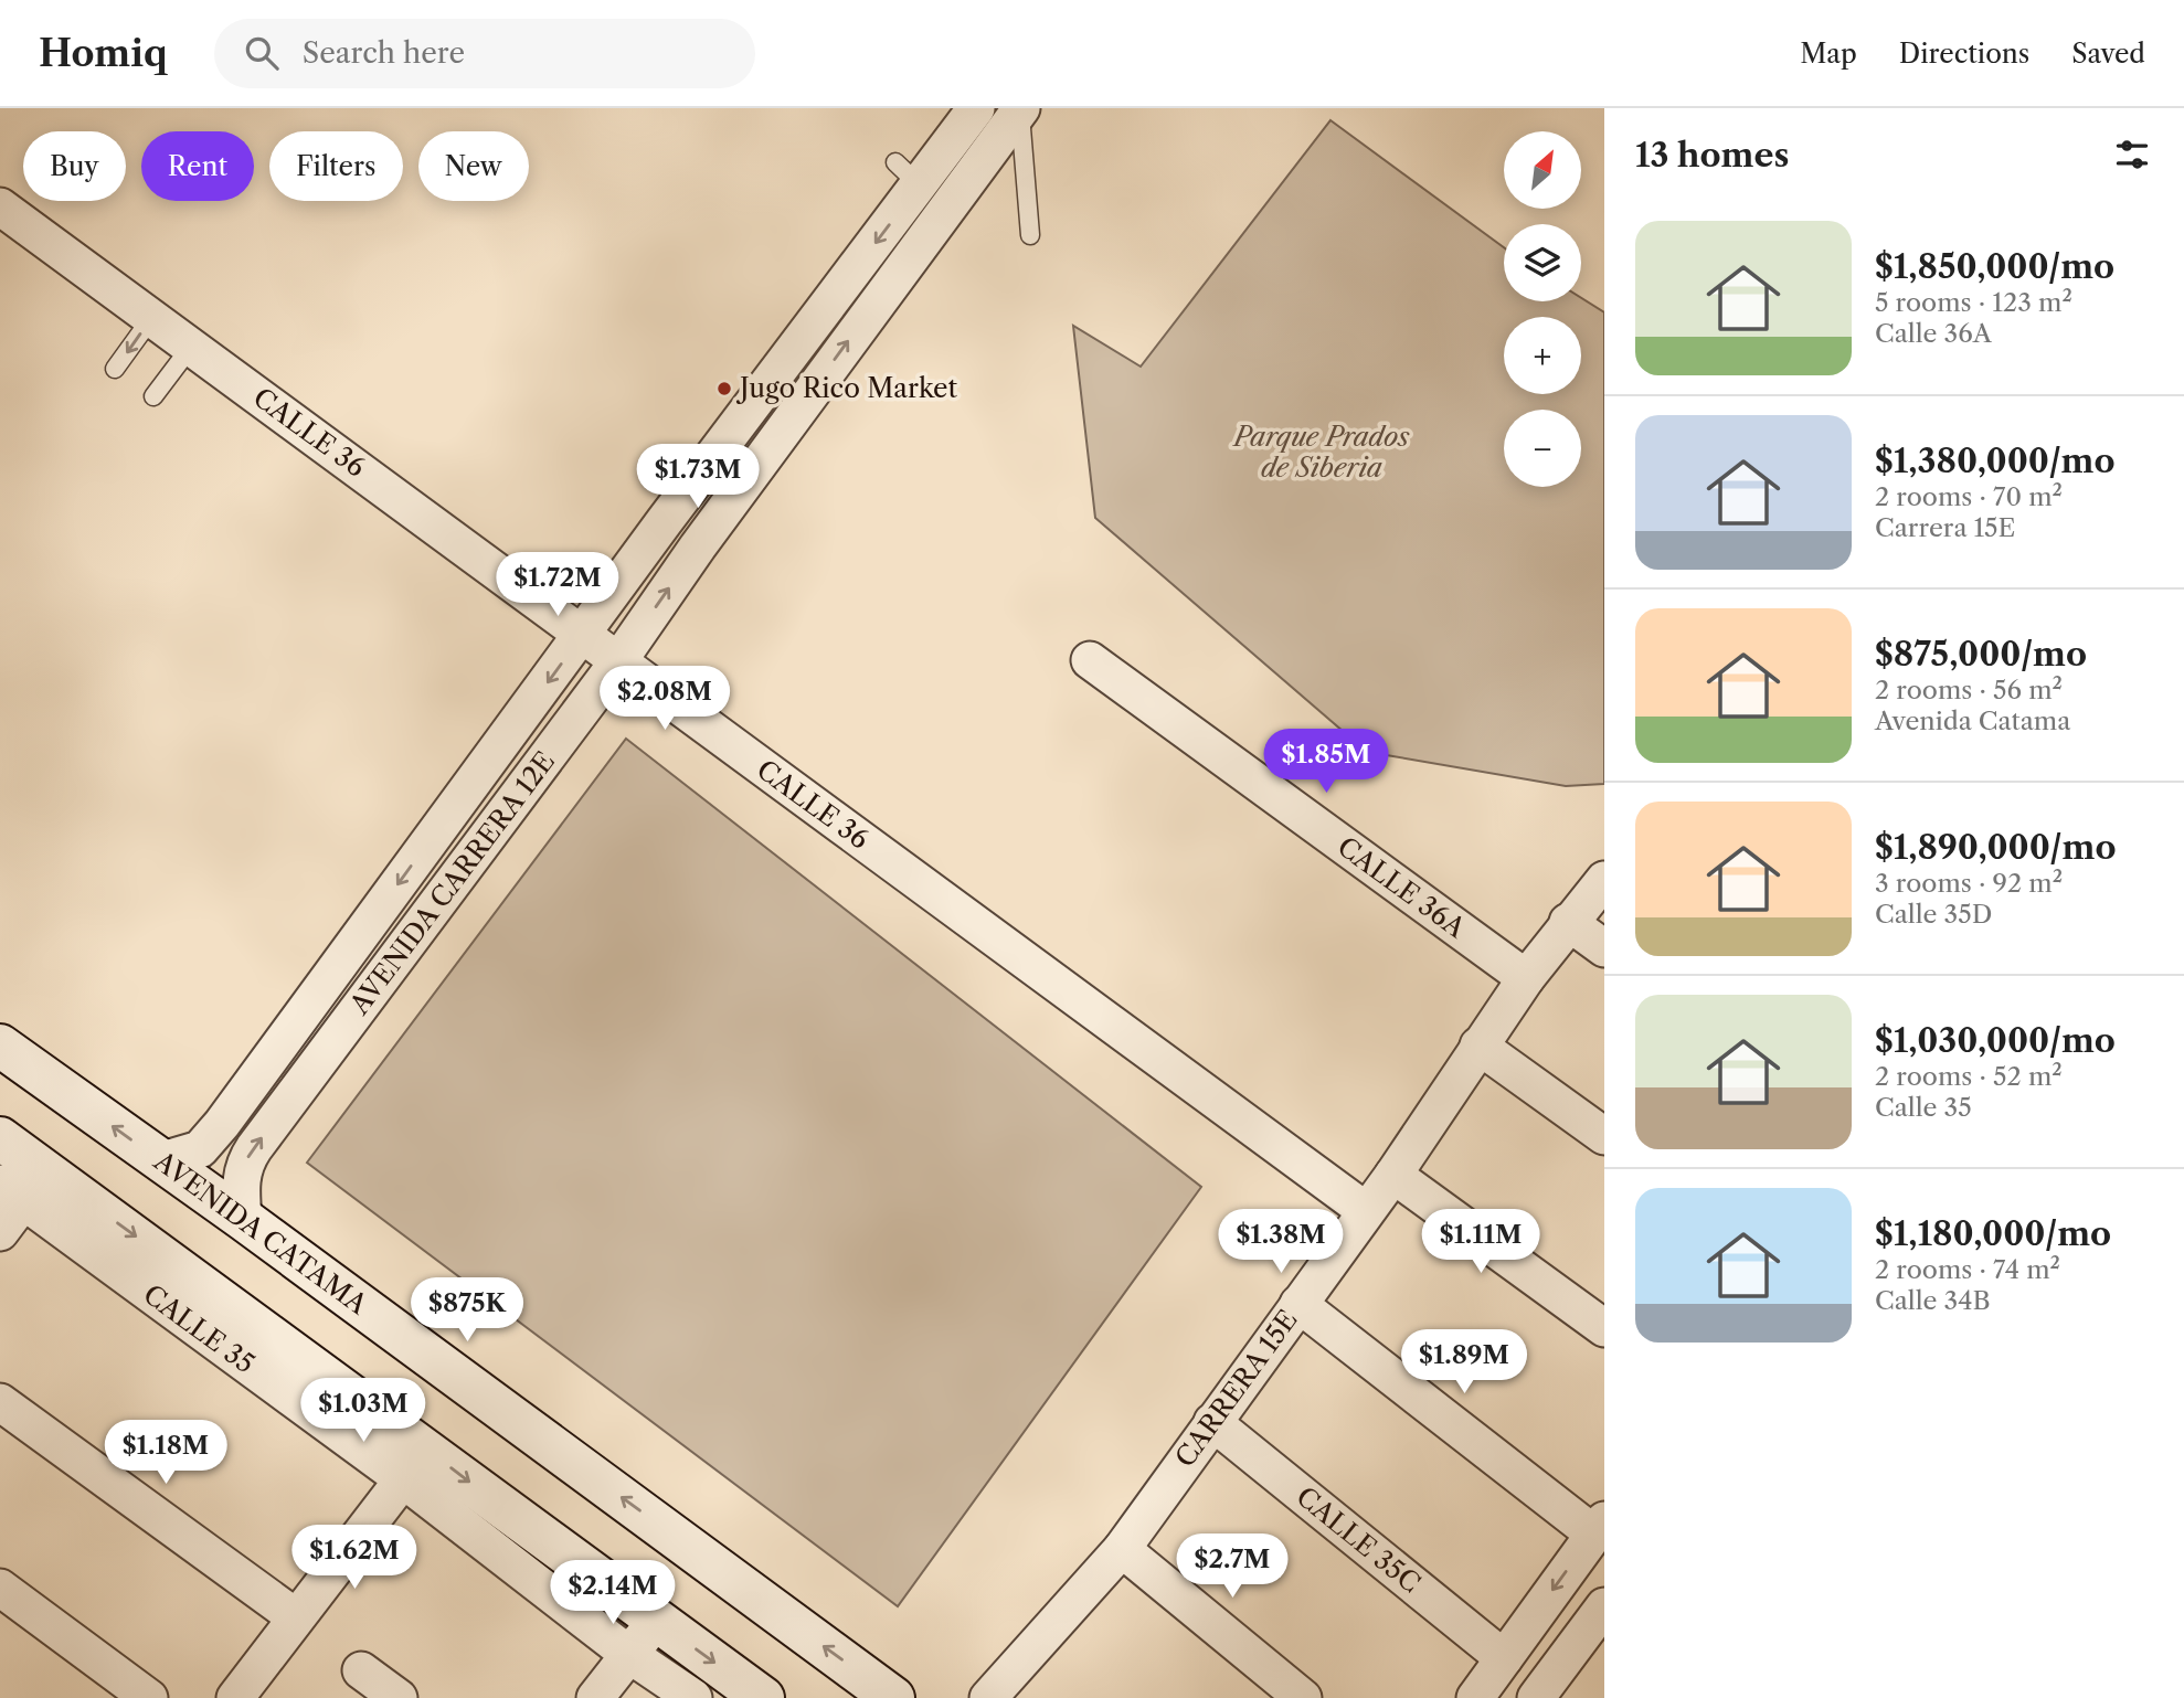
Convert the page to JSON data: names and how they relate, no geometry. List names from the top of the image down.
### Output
{
  "streets": {
    "main road": ["AVENIDA CATAMA"],
    "street": [
      "CALLE 36",
      "AVENIDA CARRERA 12E",
      "CALLE 36A",
      "CALLE 35",
      "CARRERA 15E",
      "CALLE 35C"
    ]
  },
  "crossings": [
    ["CALLE 36", "AVENIDA CARRERA 12E"],
    ["CALLE 36", "CARRERA 15E"],
    ["AVENIDA CARRERA 12E", "AVENIDA CATAMA"],
    ["CALLE 36A", "CARRERA 15E"],
    ["CARRERA 15E", "CALLE 35C"]
  ],
  "parks": ["Parque Prados de Siberia"],
  "places": ["Jugo Rico Market"],
  "north": "top right",
  "page": {
    "header": "Homiq",
    "search": "Search here",
    "nav": ["Map", "Directions", "Saved"],
    "heading": "13 homes",
    "map_buttons": ["+", "−"],
    "chip": [
      "Buy",
      "Rent",
      "Filters",
      "New"
    ],
    "list": [
      {
        "name": "$1,850,000/mo",
        "note": "5 rooms · 123 m² · Calle 36A"
      },
      {
        "name": "$1,380,000/mo",
        "note": "2 rooms · 70 m² · Carrera 15E"
      },
      {
        "name": "$875,000/mo",
        "note": "2 rooms · 56 m² · Avenida Catama"
      },
      {
        "name": "$1,890,000/mo",
        "note": "3 rooms · 92 m² · Calle 35D"
      },
      {
        "name": "$1,030,000/mo",
        "note": "2 rooms · 52 m² · Calle 35"
      },
      {
        "name": "$1,180,000/mo",
        "note": "2 rooms · 74 m² · Calle 34B"
      }
    ],
    "price": [
      "$1.73M",
      "$1.72M",
      "$2.08M",
      "$1.85M",
      "$1.38M",
      "$1.11M",
      "$875K",
      "$1.89M",
      "$1.03M",
      "$1.18M",
      "$1.62M",
      "$2.7M",
      "$2.14M"
    ]
  }
}
